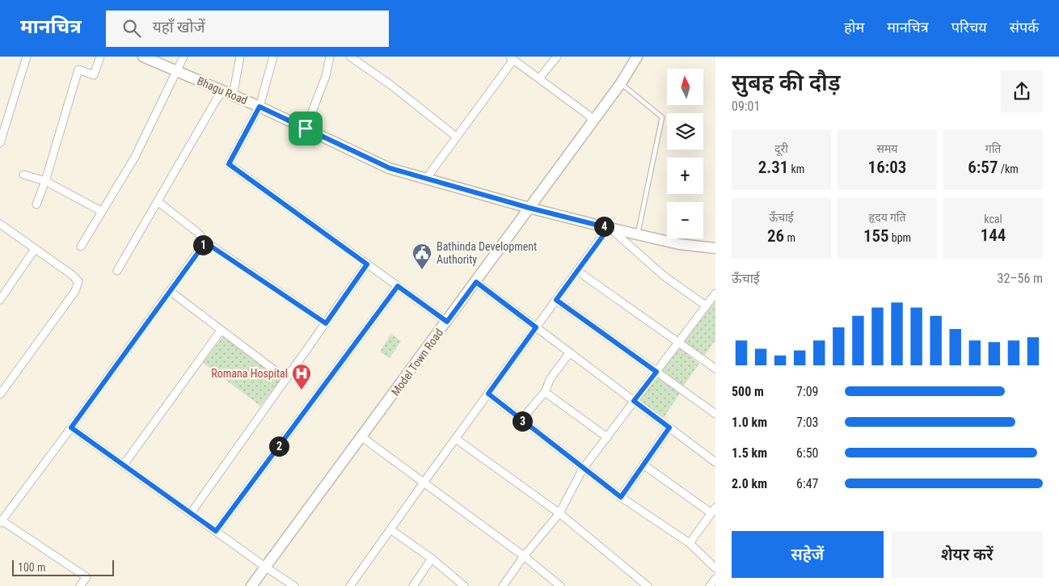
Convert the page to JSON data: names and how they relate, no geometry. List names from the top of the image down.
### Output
{
  "streets": {
    "main road": ["Bhagu Road", "Model Town Road"]
  },
  "crossings": [
    ["Bhagu Road", "Model Town Road"]
  ],
  "places": {
    "public building": ["Bathinda Development Authority"],
    "hospital": ["Romana Hospital"]
  },
  "scale_bar": "100 m",
  "north": "top",
  "page": {
    "header": "मानचित्र",
    "search": "यहाँ खोजें",
    "nav": [
      "होम",
      "मानचित्र",
      "परिचय",
      "संपर्क"
    ],
    "heading": ["सुबह की दौड़", "09:01"],
    "map_buttons": ["+", "−"],
    "stats": [
      ["दूरी", "2.31 km"],
      ["समय", "16:03"],
      ["गति", "6:57 /km"],
      ["ऊँचाई", "26 m"],
      ["हृदय गति", "155 bpm"],
      ["kcal", "144"]
    ],
    "pins": [
      "4",
      "1",
      "3",
      "2"
    ],
    "chart": ["ऊँचाई", "32–56 m"],
    "list": [
      {
        "name": "500 m",
        "note": "7:09"
      },
      {
        "name": "1.0 km",
        "note": "7:03"
      },
      {
        "name": "1.5 km",
        "note": "6:50"
      },
      {
        "name": "2.0 km",
        "note": "6:47"
      }
    ],
    "buttons": ["सहेजें", "शेयर करें"],
    "scale": "100 m"
  }
}
